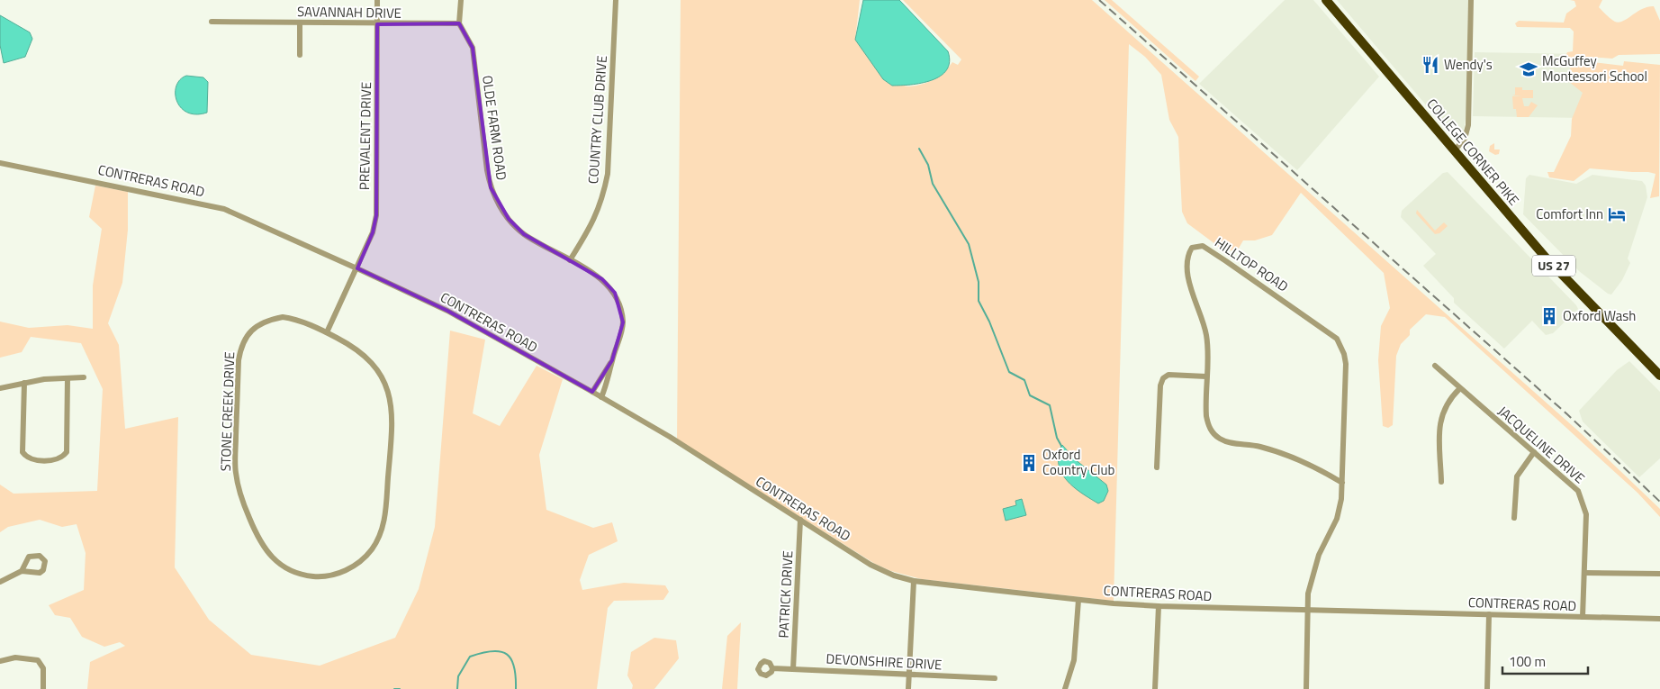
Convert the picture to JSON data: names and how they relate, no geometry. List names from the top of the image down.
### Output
{
  "streets": {
    "highway": ["COLLEGE CORNER PIKE", "US 27"],
    "street": [
      "SAVANNAH DRIVE",
      "COUNTRY CLUB DRIVE",
      "OLDE FARM ROAD",
      "PREVALENT DRIVE",
      "CONTRERAS ROAD",
      "HILLTOP ROAD",
      "STONE CREEK DRIVE",
      "JACQUELINE DRIVE",
      "PATRICK DRIVE",
      "DEVONSHIRE DRIVE"
    ]
  },
  "crossings": [
    ["SAVANNAH DRIVE", "OLDE FARM ROAD"],
    ["SAVANNAH DRIVE", "PREVALENT DRIVE"],
    ["COUNTRY CLUB DRIVE", "OLDE FARM ROAD"],
    ["OLDE FARM ROAD", "CONTRERAS ROAD"],
    ["PREVALENT DRIVE", "CONTRERAS ROAD"],
    ["CONTRERAS ROAD", "HILLTOP ROAD"],
    ["CONTRERAS ROAD", "JACQUELINE DRIVE"],
    ["CONTRERAS ROAD", "PATRICK DRIVE"],
    ["PATRICK DRIVE", "DEVONSHIRE DRIVE"]
  ],
  "places": {
    "restaurant": ["Wendy's"],
    "school or university": ["McGuffey Montessori School"],
    "hotel": ["Comfort Inn"],
    "building": ["Oxford Wash", "Oxford Country Club"]
  },
  "scale_bar": "100 m"
}
